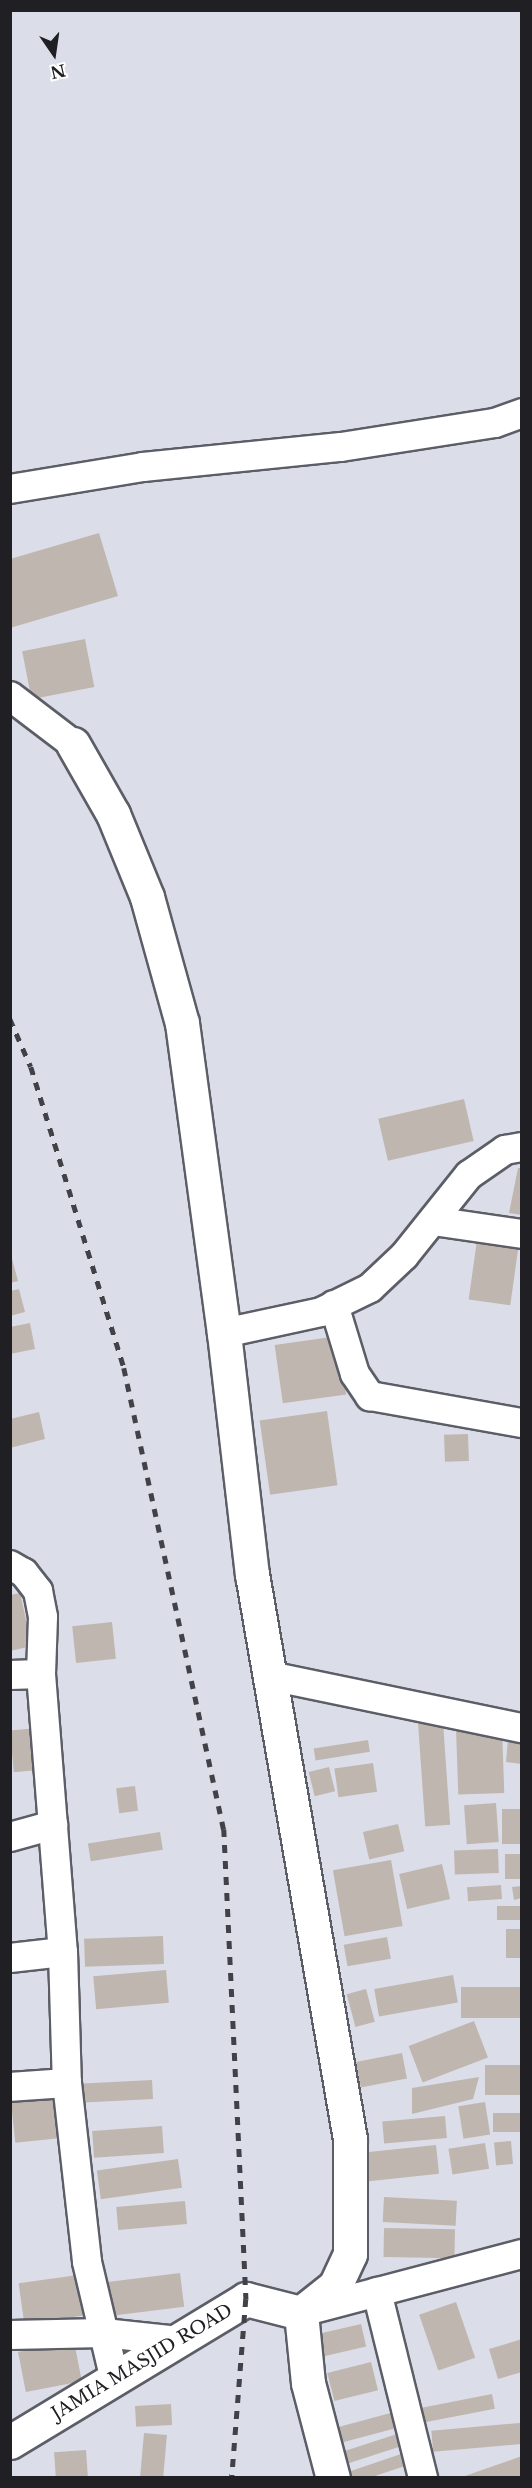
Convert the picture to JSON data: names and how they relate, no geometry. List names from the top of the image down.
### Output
{
  "streets": {
    "street": ["JAMIA MASJID ROAD"]
  },
  "north": "bottom"
}
